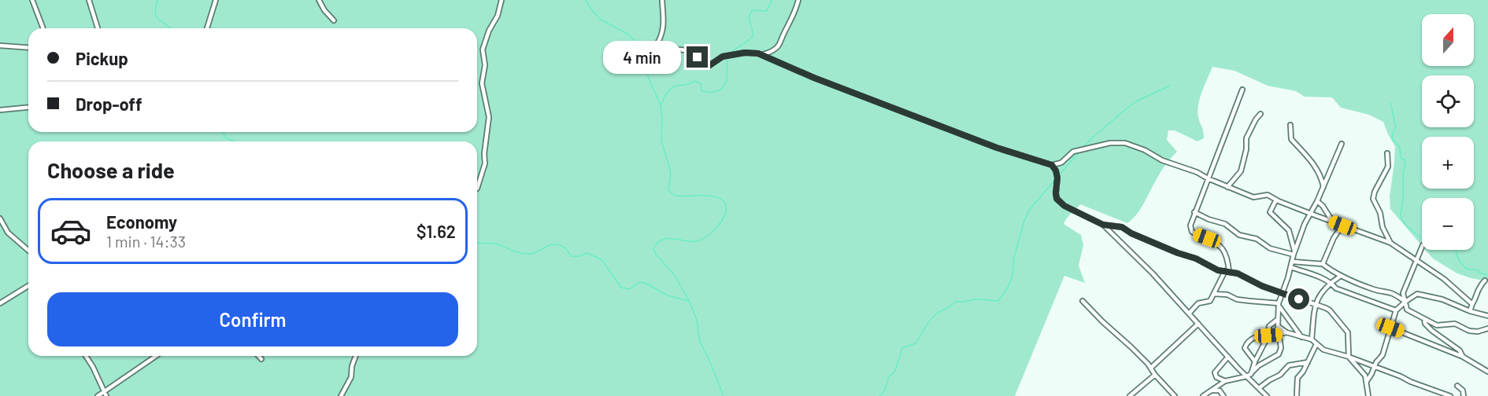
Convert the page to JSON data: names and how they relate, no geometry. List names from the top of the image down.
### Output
{
  "north": "top",
  "page": {
    "map_buttons": ["+", "−"],
    "banner": ["Pickup", "Drop-off"],
    "bubble": "4 min",
    "heading": "Choose a ride",
    "list": [
      {
        "name": "Economy",
        "note": "1 min · 14:33",
        "value": "$1.62"
      }
    ],
    "buttons": "Confirm"
  }
}
